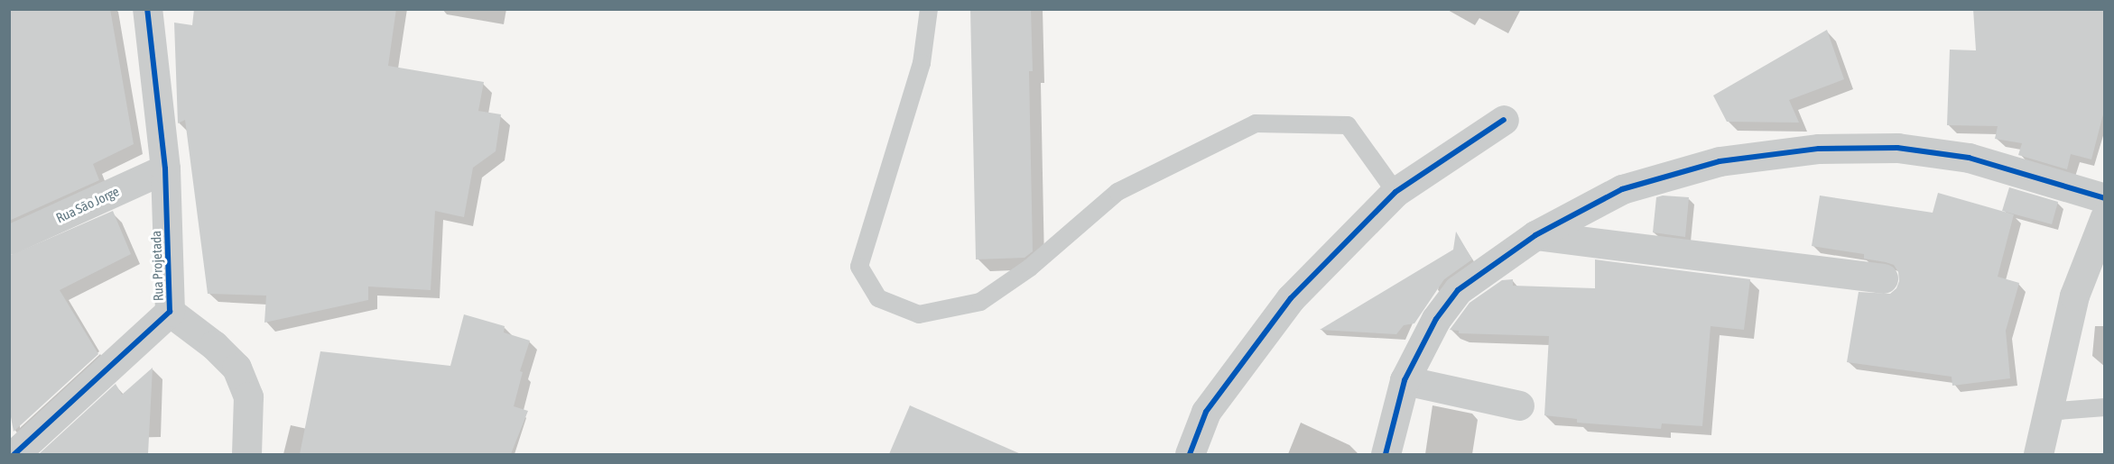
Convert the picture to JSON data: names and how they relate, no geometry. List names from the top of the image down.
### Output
{
  "streets": {
    "street": ["Rua São Jorge", "Rua Projetada"]
  },
  "crossings": [
    ["Rua São Jorge", "Rua Projetada"]
  ]
}
